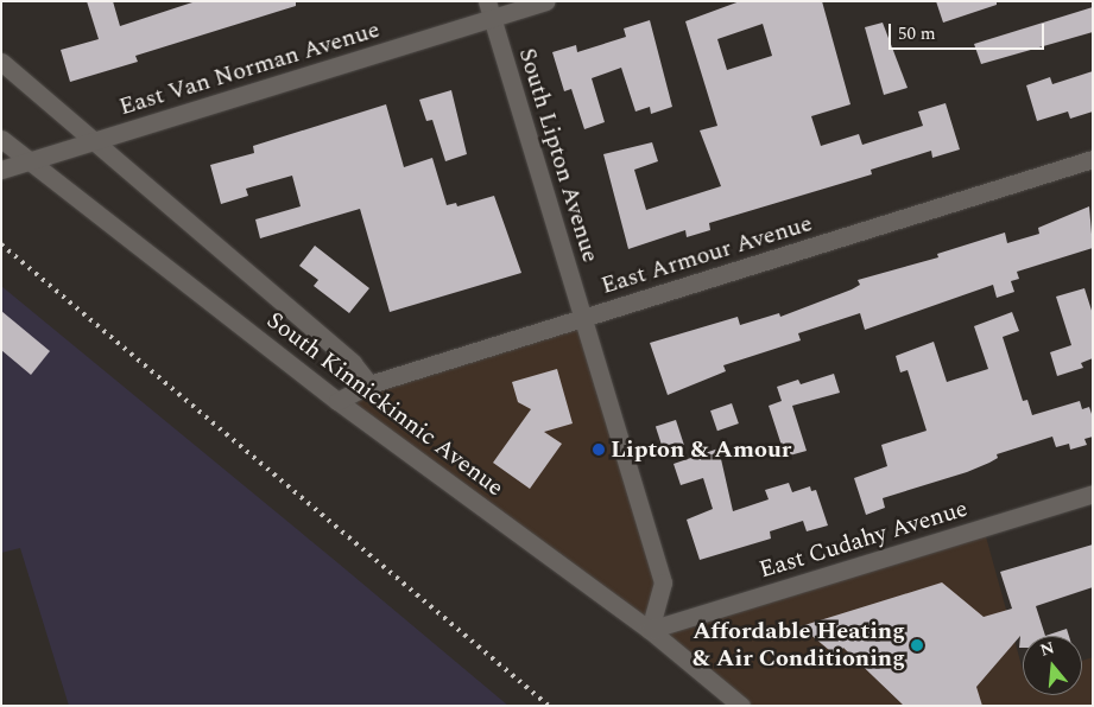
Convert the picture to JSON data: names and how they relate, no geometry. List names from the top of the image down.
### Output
{
  "streets": {
    "street": [
      "East Van Norman Avenue",
      "South Lipton Avenue",
      "East Armour Avenue",
      "South Kinnickinnic Avenue",
      "East Cudahy Avenue"
    ]
  },
  "crossings": [
    ["East Van Norman Avenue", "South Lipton Avenue"],
    ["East Van Norman Avenue", "South Kinnickinnic Avenue"],
    ["South Lipton Avenue", "East Armour Avenue"],
    ["South Lipton Avenue", "South Kinnickinnic Avenue"],
    ["South Lipton Avenue", "East Cudahy Avenue"],
    ["East Armour Avenue", "South Kinnickinnic Avenue"],
    ["South Kinnickinnic Avenue", "East Cudahy Avenue"]
  ],
  "places": ["Lipton & Amour", "Affordable Heating & Air Conditioning"],
  "scale_bar": "50 m",
  "north": "top"
}
